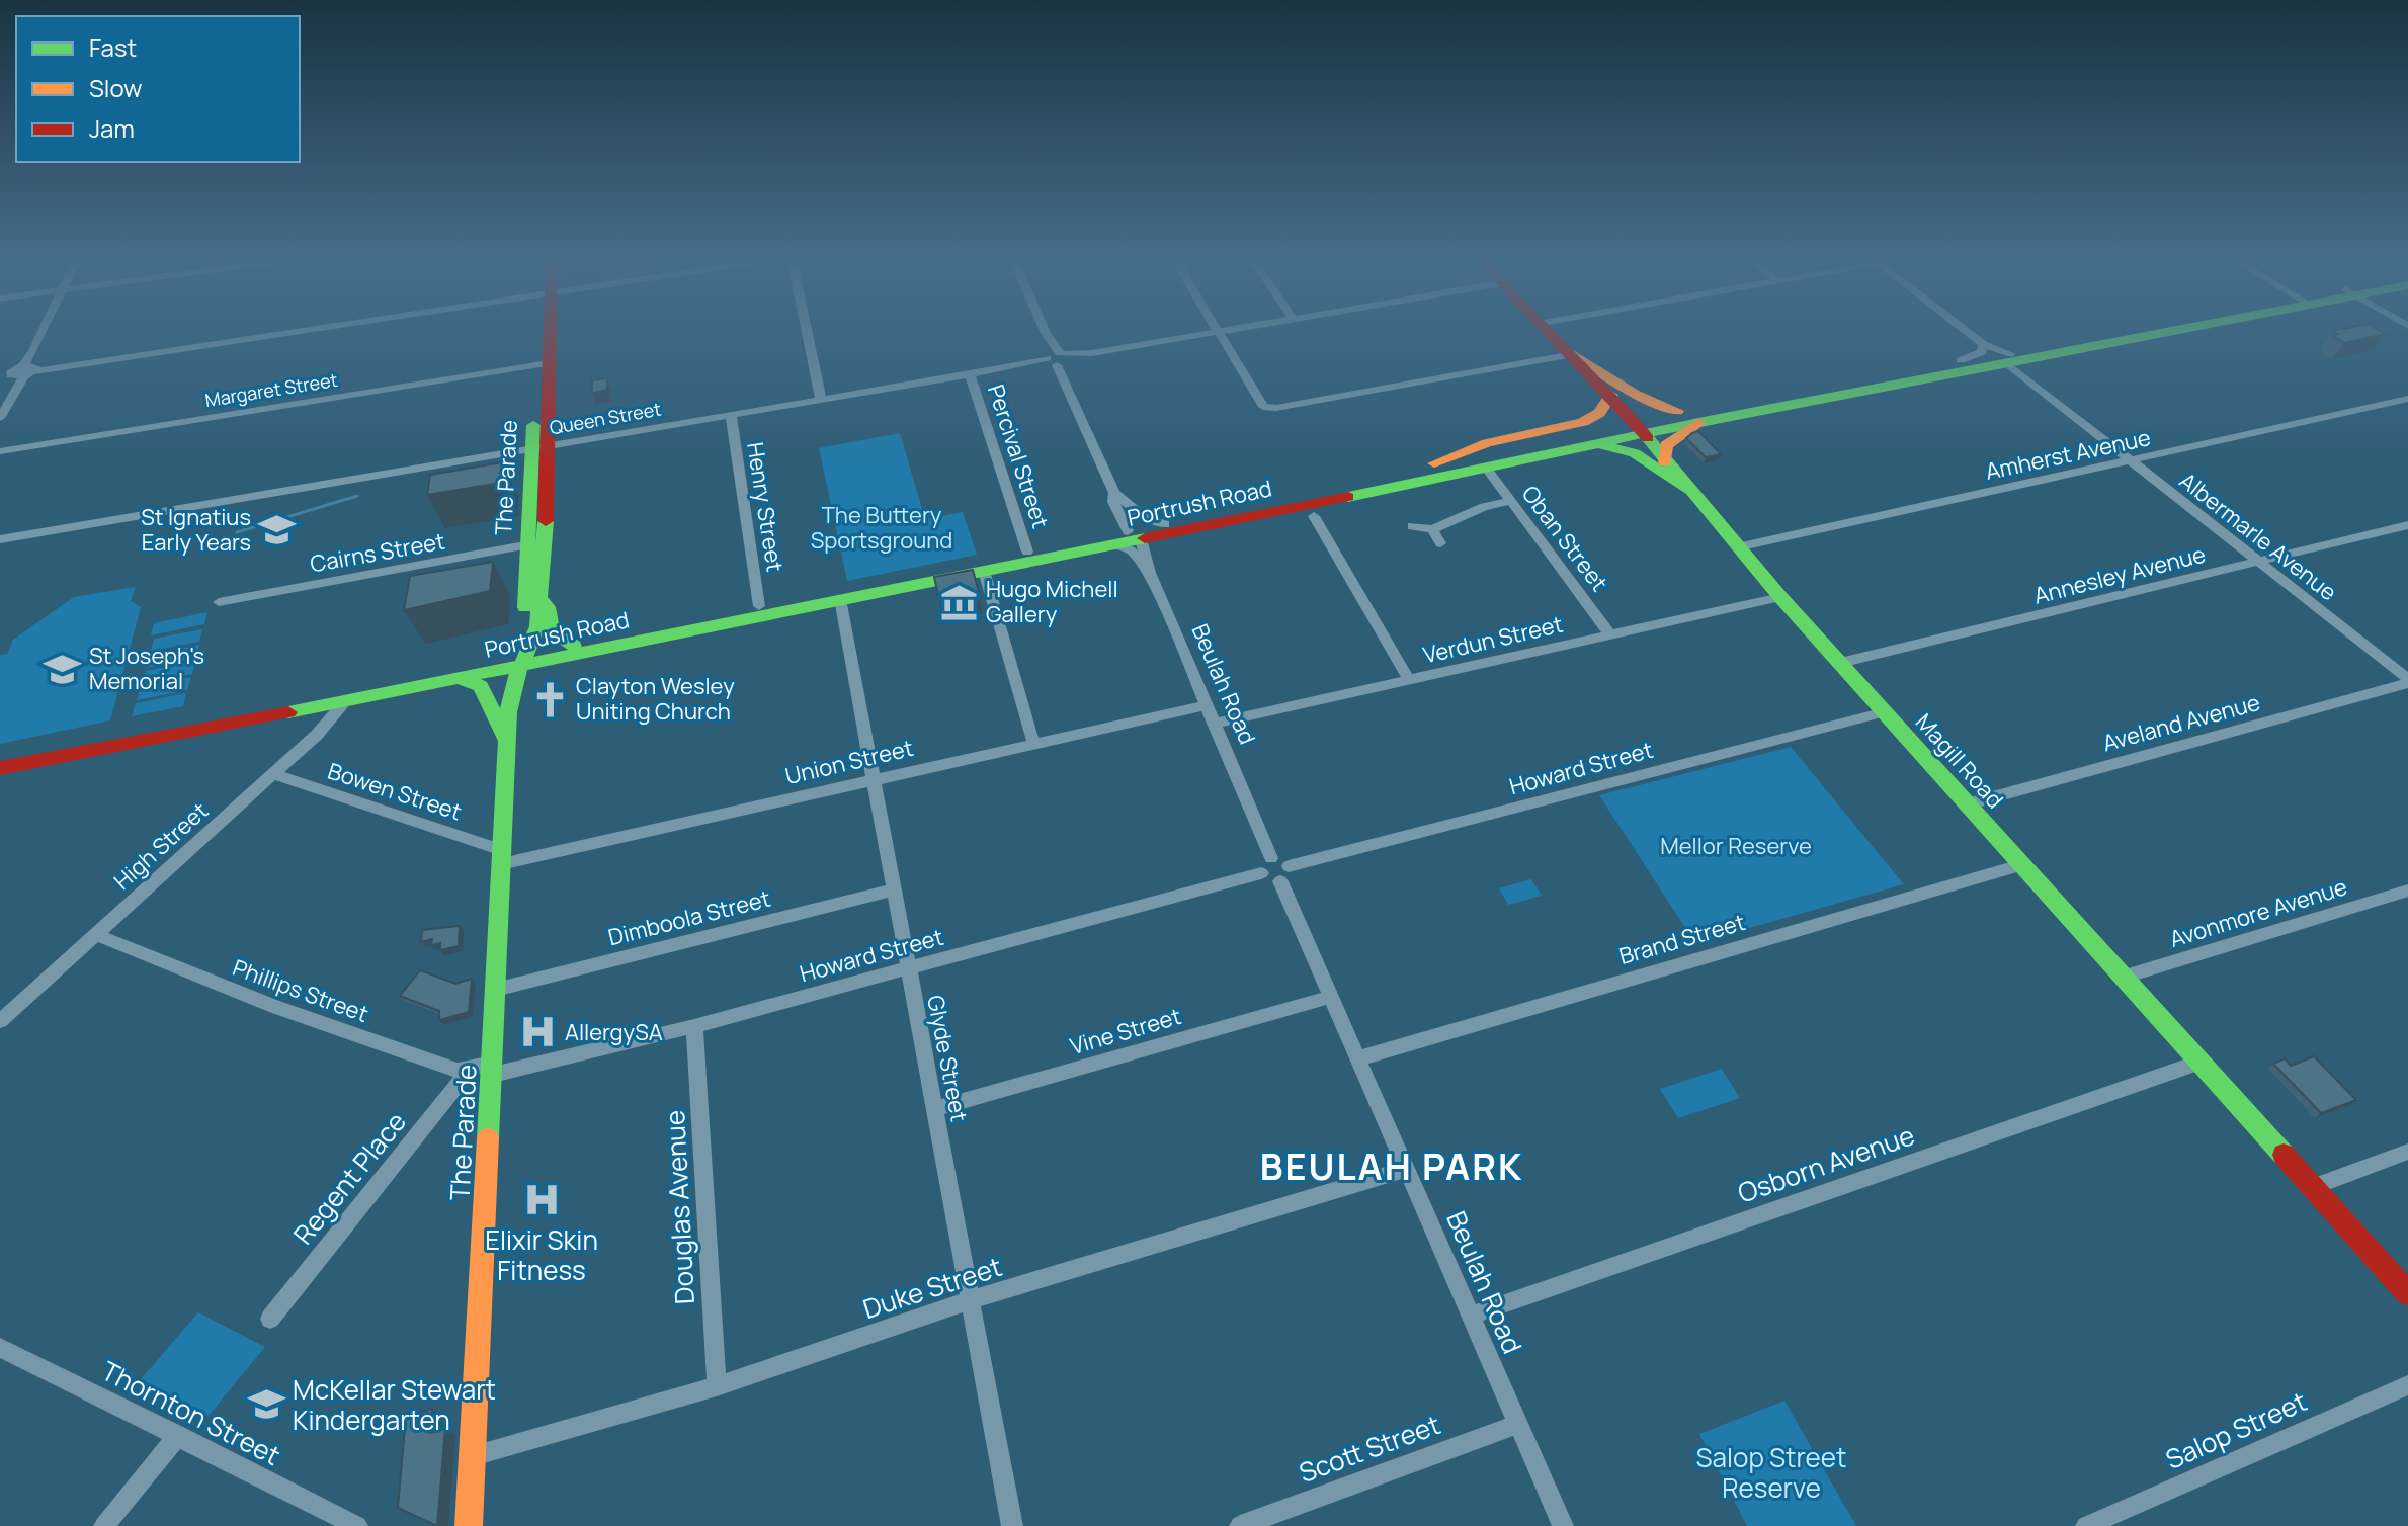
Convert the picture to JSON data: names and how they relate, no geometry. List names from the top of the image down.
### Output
{
  "streets": {
    "main road": ["The Parade", "Portrush Road", "Magill Road"],
    "street": [
      "Margaret Street",
      "Queen Street",
      "Amherst Avenue",
      "Percival Street",
      "Henry Street",
      "Albermarle Avenue",
      "Oban Street",
      "Cairns Street",
      "Annesley Avenue",
      "Verdun Street",
      "Beulah Road",
      "Aveland Avenue",
      "Union Street",
      "Howard Street",
      "Bowen Street",
      "High Street",
      "Avonmore Avenue",
      "Dimboola Street",
      "Brand Street",
      "Phillips Street",
      "Vine Street",
      "Glyde Street",
      "Osborn Avenue",
      "Regent Place",
      "Douglas Avenue",
      "Duke Street",
      "Thornton Street",
      "Salop Street",
      "Scott Street"
    ]
  },
  "crossings": [
    ["Margaret Street", "The Parade"],
    ["Queen Street", "Percival Street"],
    ["Queen Street", "The Parade"],
    ["Queen Street", "Henry Street"],
    ["Queen Street", "Beulah Road"],
    ["Amherst Avenue", "Albermarle Avenue"],
    ["Amherst Avenue", "Magill Road"],
    ["Percival Street", "Portrush Road"],
    ["The Parade", "Portrush Road"],
    ["The Parade", "Cairns Street"],
    ["The Parade", "Union Street"],
    ["The Parade", "Howard Street"],
    ["The Parade", "Bowen Street"],
    ["The Parade", "Dimboola Street"],
    ["The Parade", "Duke Street"],
    ["Portrush Road", "Henry Street"],
    ["Portrush Road", "Albermarle Avenue"],
    ["Portrush Road", "Oban Street"],
    ["Portrush Road", "Beulah Road"],
    ["Portrush Road", "Magill Road"],
    ["Portrush Road", "High Street"],
    ["Portrush Road", "Glyde Street"],
    ["Albermarle Avenue", "Annesley Avenue"],
    ["Albermarle Avenue", "Aveland Avenue"],
    ["Oban Street", "Verdun Street"],
    ["Annesley Avenue", "Magill Road"],
    ["Verdun Street", "Beulah Road"],
    ["Verdun Street", "Magill Road"],
    ["Beulah Road", "Union Street"],
    ["Beulah Road", "Howard Street"],
    ["Beulah Road", "Brand Street"],
    ["Beulah Road", "Vine Street"],
    ["Beulah Road", "Osborn Avenue"],
    ["Beulah Road", "Duke Street"],
    ["Beulah Road", "Scott Street"],
    ["Aveland Avenue", "Magill Road"],
    ["Magill Road", "Howard Street"],
    ["Magill Road", "Avonmore Avenue"],
    ["Magill Road", "Brand Street"],
    ["Magill Road", "Osborn Avenue"],
    ["Union Street", "Bowen Street"],
    ["Union Street", "Glyde Street"],
    ["Howard Street", "Glyde Street"],
    ["Howard Street", "Douglas Avenue"],
    ["Bowen Street", "High Street"],
    ["High Street", "Phillips Street"],
    ["Dimboola Street", "Glyde Street"],
    ["Phillips Street", "Regent Place"],
    ["Vine Street", "Glyde Street"],
    ["Glyde Street", "Duke Street"],
    ["Douglas Avenue", "Duke Street"]
  ],
  "districts": ["BEULAH PARK"],
  "parks": ["The Buttery Sportsground", "Mellor Reserve", "Salop Street Reserve"],
  "places": {
    "school or university": ["St Ignatius Early Years", "St Joseph's Memorial", "McKellar Stewart Kindergarten"],
    "museum": ["Hugo Michell Gallery"],
    "church": ["Clayton Wesley Uniting Church"],
    "hospital": ["AllergySA", "Elixir Skin Fitness"]
  },
  "legend": ["Fast", "Slow", "Jam"]
}
